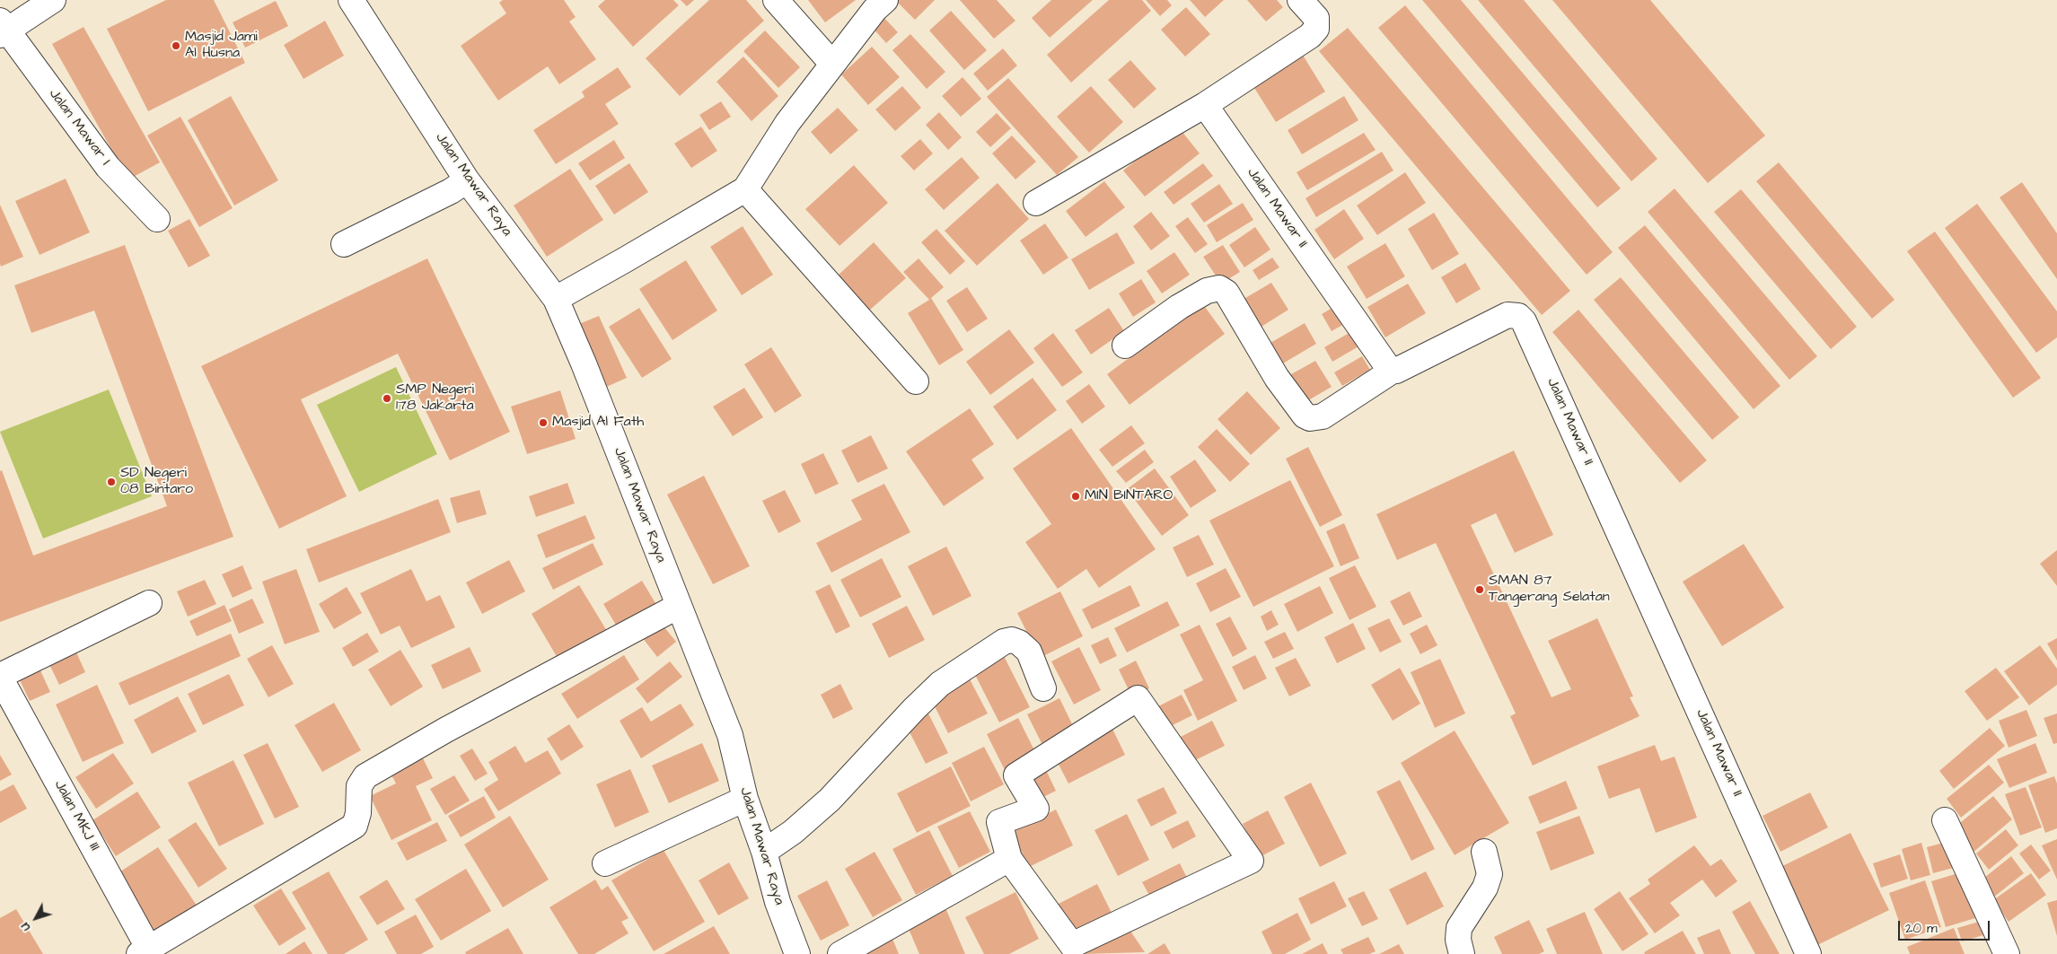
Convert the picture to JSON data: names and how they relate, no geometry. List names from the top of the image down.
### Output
{
  "streets": {
    "street": [
      "Jalan Mawar I",
      "Jalan Mawar Raya",
      "Jalan Mawar II",
      "Jalan MKJ III"
    ]
  },
  "places": [
    "Masjid Jami Al Husna",
    "SMP Negeri 178 Jakarta",
    "Masjid Al Fath",
    "SD Negeri 08 Bintaro",
    "MIN BINTARO",
    "SMAN 87 Tangerang Selatan"
  ],
  "scale_bar": "20 m",
  "north": "bottom left"
}
